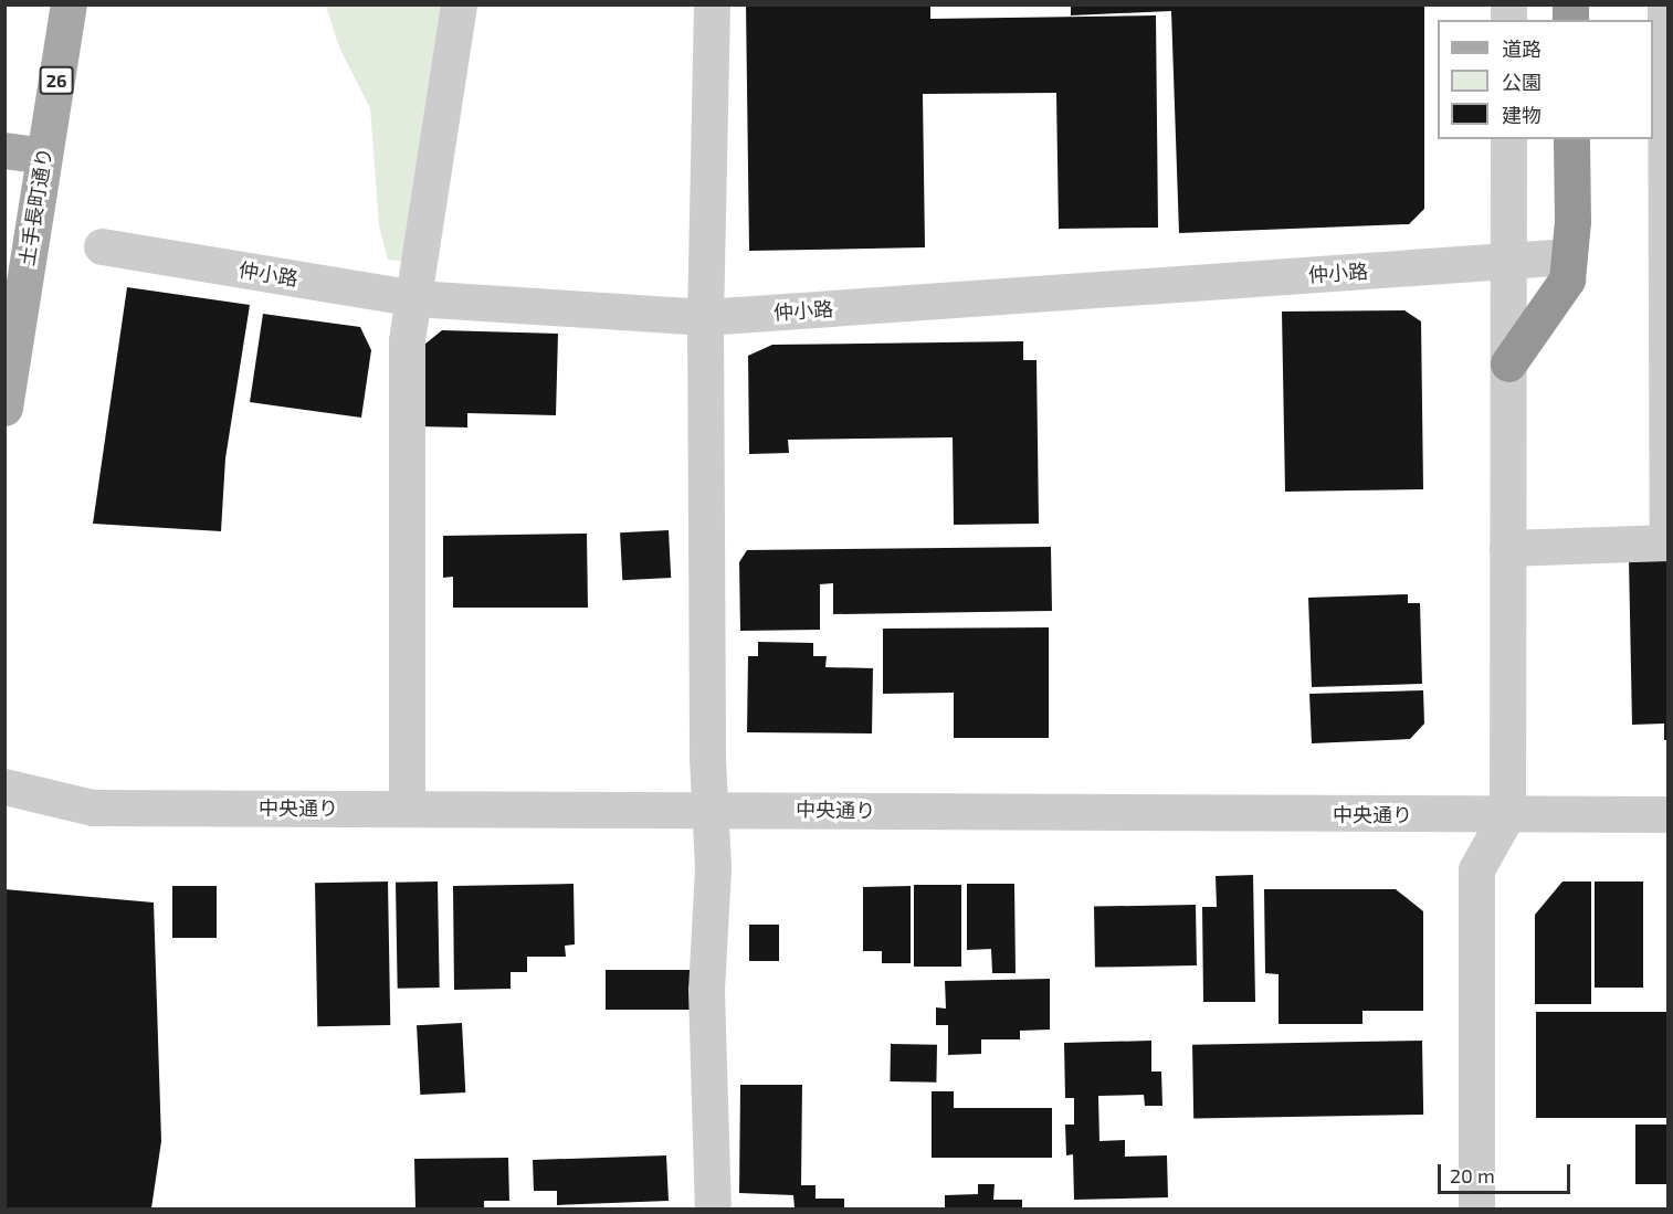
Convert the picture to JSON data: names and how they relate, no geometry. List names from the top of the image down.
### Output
{
  "streets": {
    "main road": ["26", "土手長町通り"],
    "street": ["仲小路", "中央通り"]
  },
  "legend": ["道路", "公園", "建物"],
  "scale_bar": "20 m"
}
